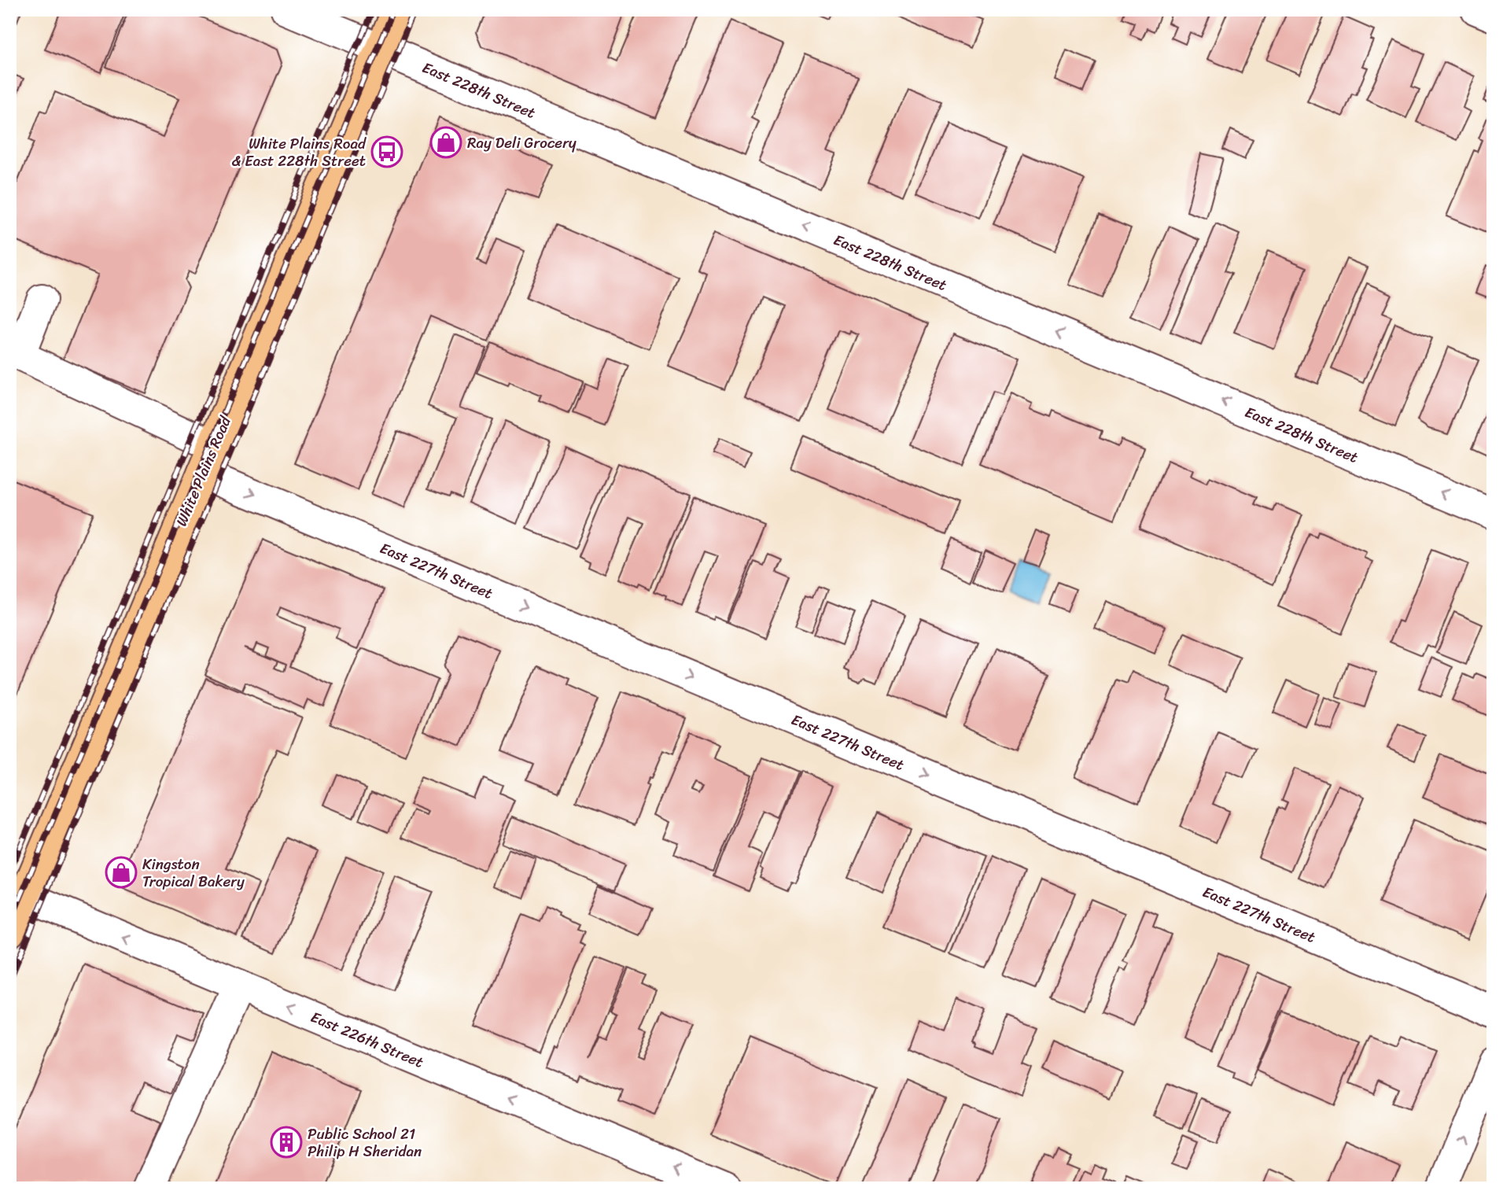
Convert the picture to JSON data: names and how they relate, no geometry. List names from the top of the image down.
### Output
{
  "streets": {
    "main road": ["White Plains Road"],
    "street": ["East 228th Street", "East 227th Street", "East 226th Street"]
  },
  "crossings": [
    ["East 228th Street", "White Plains Road"],
    ["White Plains Road", "East 227th Street"],
    ["White Plains Road", "East 226th Street"]
  ],
  "one_way": ["East 228th Street", "East 227th Street", "East 226th Street"],
  "places": {
    "shop": ["Ray Deli Grocery", "Kingston Tropical Bakery"],
    "bus stop": ["White Plains Road & East 228th Street"],
    "building": ["Public School 21 Philip H Sheridan"]
  }
}
